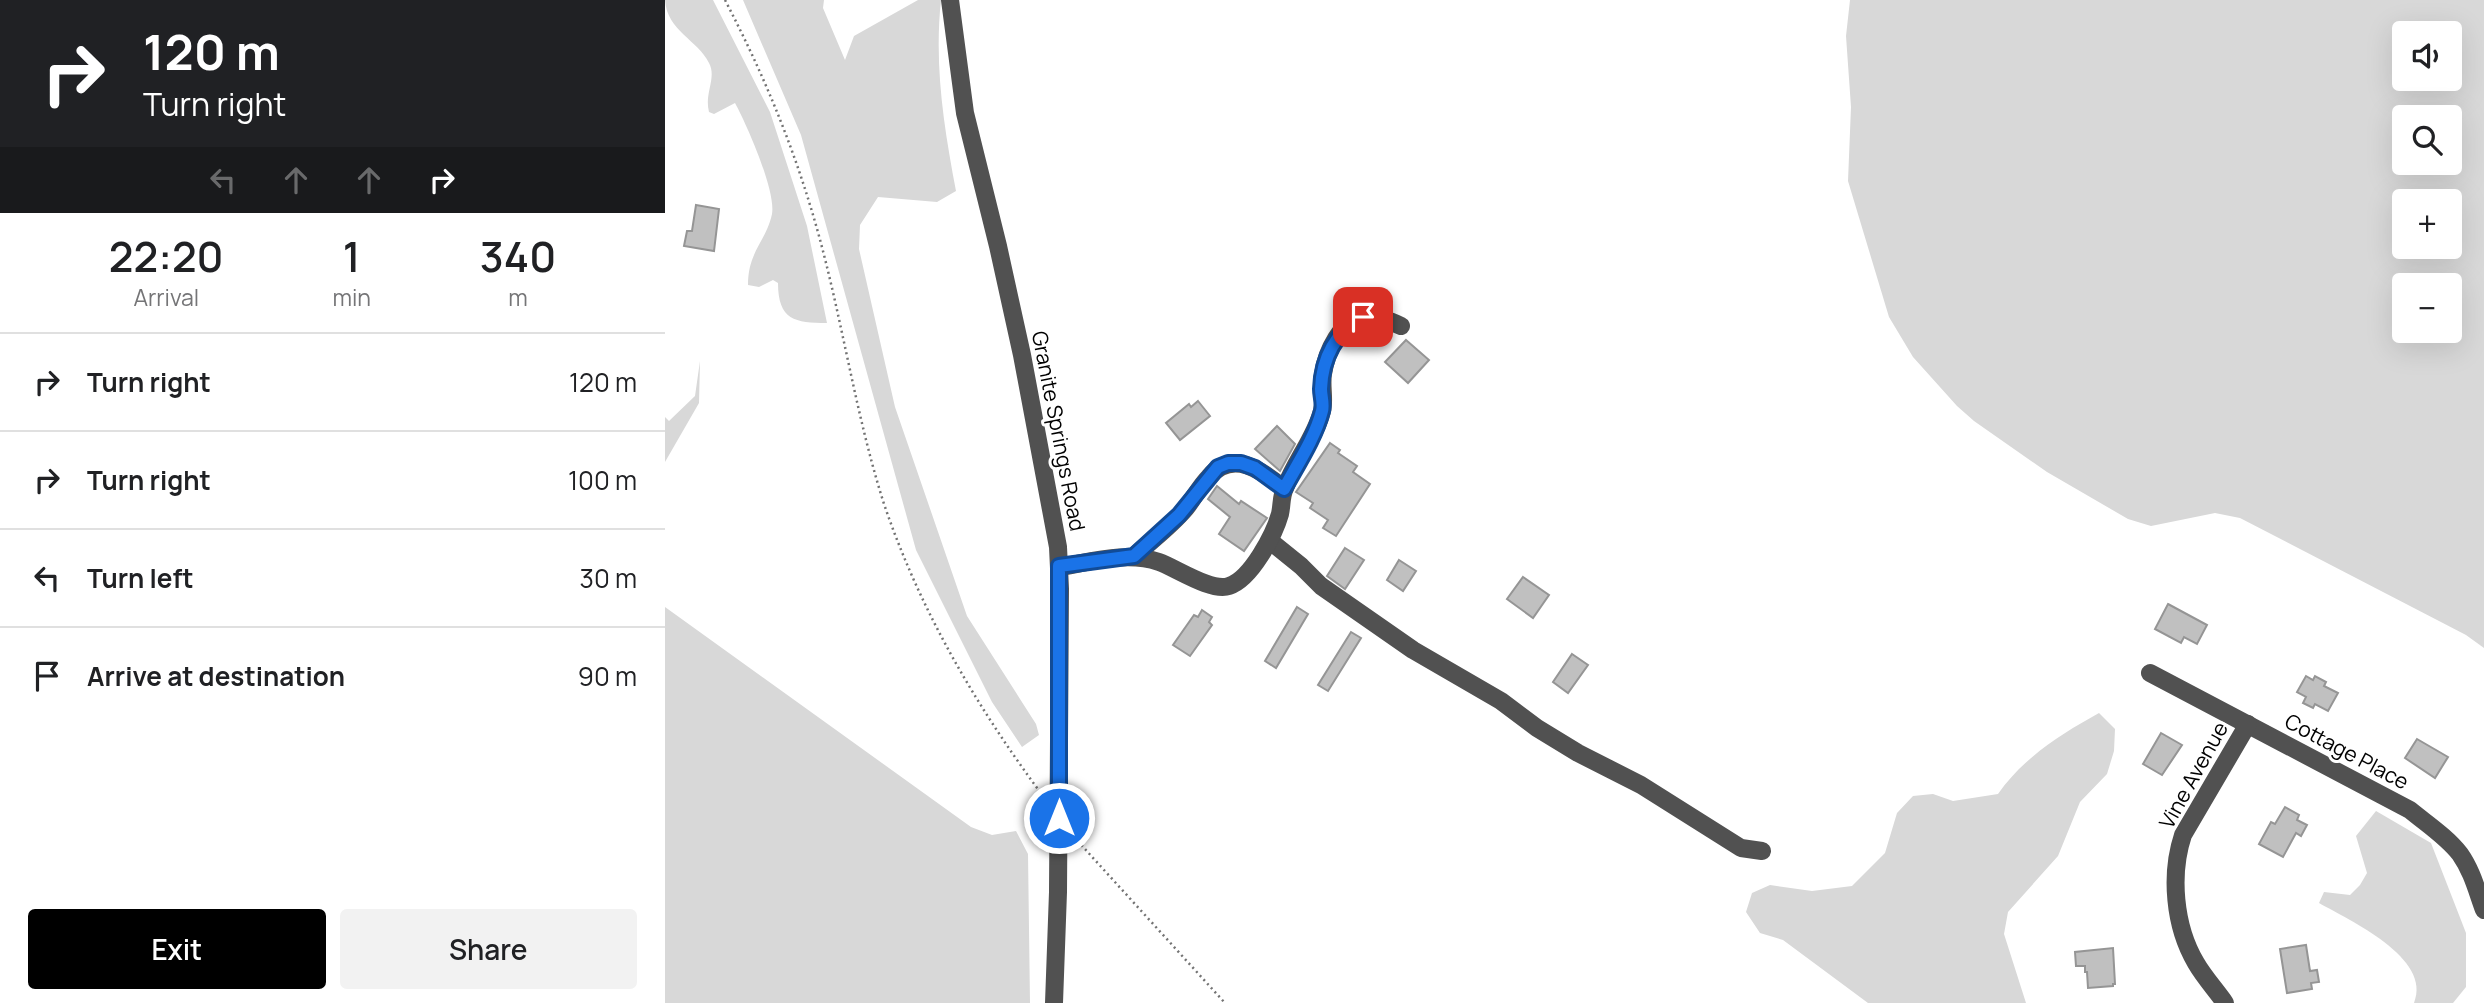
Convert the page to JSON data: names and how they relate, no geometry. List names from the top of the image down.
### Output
{
  "streets": {
    "street": ["Granite Springs Road", "Cottage Place", "Vine Avenue"]
  },
  "crossings": [
    ["Cottage Place", "Vine Avenue"]
  ],
  "page": {
    "turn": ["120 m", "Turn right"],
    "map_buttons": ["+", "−"],
    "eta": [
      "22:20",
      "Arrival",
      "1",
      "min",
      "340",
      "m"
    ],
    "list": [
      {
        "name": "Turn right",
        "value": "120 m"
      },
      {
        "name": "Turn right",
        "value": "100 m"
      },
      {
        "name": "Turn left",
        "value": "30 m"
      },
      {
        "name": "Arrive at destination",
        "value": "90 m"
      }
    ],
    "buttons": ["Exit", "Share"]
  }
}
